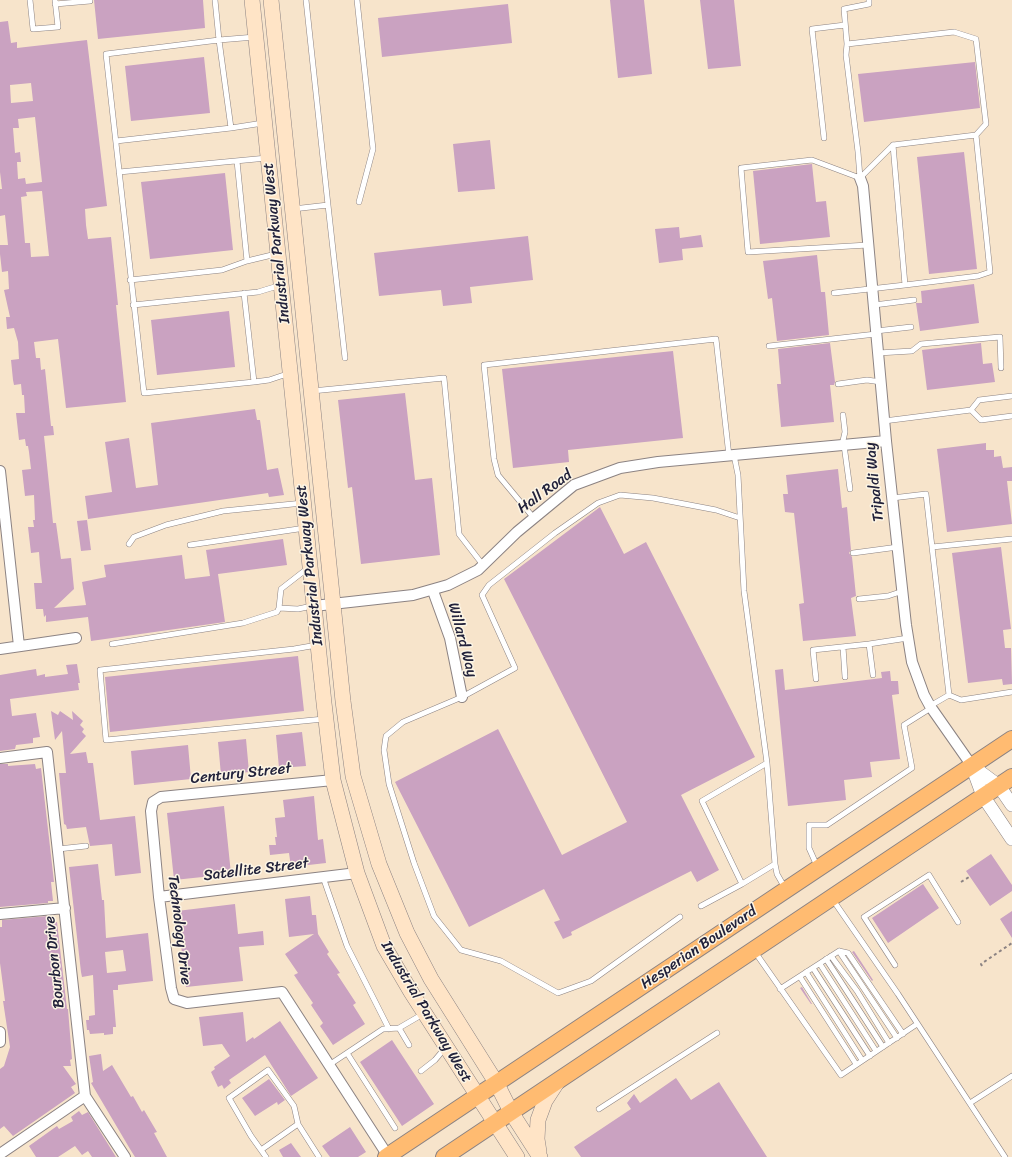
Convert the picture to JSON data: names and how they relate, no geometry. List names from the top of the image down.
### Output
{
  "streets": {
    "main road": ["Industrial Parkway West", "Hesperian Boulevard"],
    "street": [
      "Tripaldi Way",
      "Hall Road",
      "Willard Way",
      "Century Street",
      "Satellite Street",
      "Technology Drive",
      "Bourbon Drive"
    ]
  },
  "crossings": [
    ["Industrial Parkway West", "Hall Road"],
    ["Industrial Parkway West", "Century Street"],
    ["Industrial Parkway West", "Satellite Street"],
    ["Industrial Parkway West", "Hesperian Boulevard"],
    ["Tripaldi Way", "Hall Road"],
    ["Tripaldi Way", "Hesperian Boulevard"],
    ["Hall Road", "Willard Way"],
    ["Century Street", "Technology Drive"],
    ["Satellite Street", "Technology Drive"],
    ["Technology Drive", "Hesperian Boulevard"]
  ]
}
